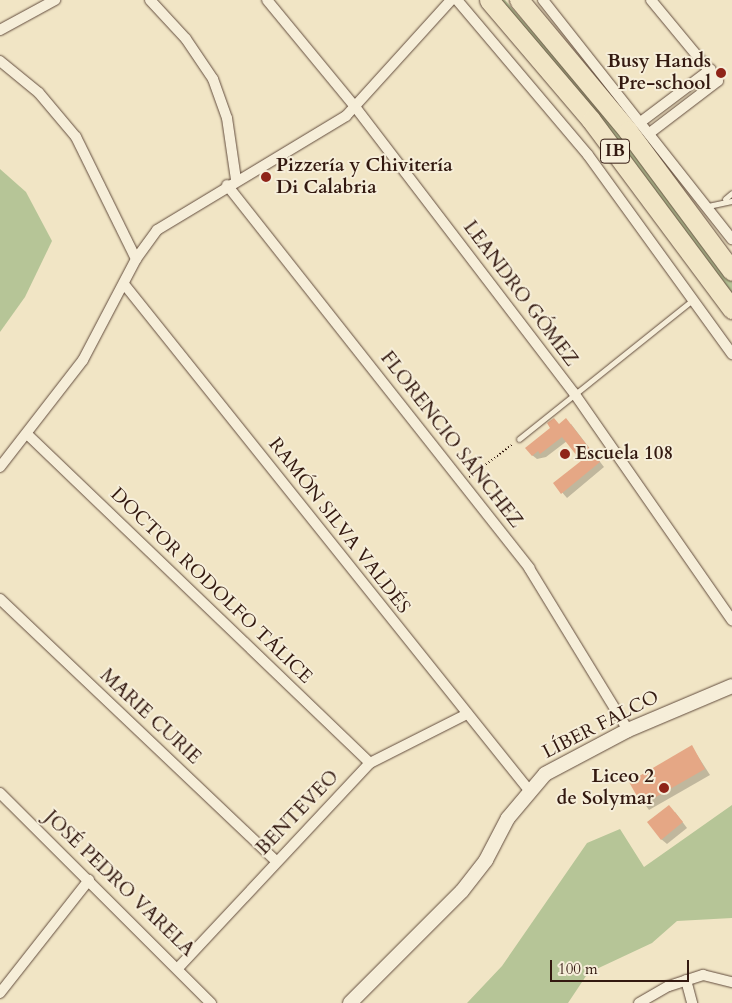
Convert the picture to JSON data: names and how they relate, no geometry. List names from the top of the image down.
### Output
{
  "streets": {
    "highway": ["IB"],
    "street": [
      "LEANDRO GÓMEZ",
      "FLORENCIO SÁNCHEZ",
      "RAMÓN SILVA VALDÉS",
      "DOCTOR RODOLFO TÁLICE",
      "MARIE CURIE",
      "LÍBER FALCO",
      "BENTEVEO",
      "JOSÉ PEDRO VARELA"
    ]
  },
  "crossings": [
    ["FLORENCIO SÁNCHEZ", "LÍBER FALCO"],
    ["RAMÓN SILVA VALDÉS", "LÍBER FALCO"],
    ["RAMÓN SILVA VALDÉS", "BENTEVEO"],
    ["DOCTOR RODOLFO TÁLICE", "BENTEVEO"],
    ["MARIE CURIE", "BENTEVEO"],
    ["BENTEVEO", "JOSÉ PEDRO VARELA"]
  ],
  "places": [
    "Busy Hands Pre-school",
    "Pizzería y Chivitería Di Calabria",
    "Escuela 108",
    "Liceo 2 de Solymar"
  ],
  "scale_bar": "100 m"
}
